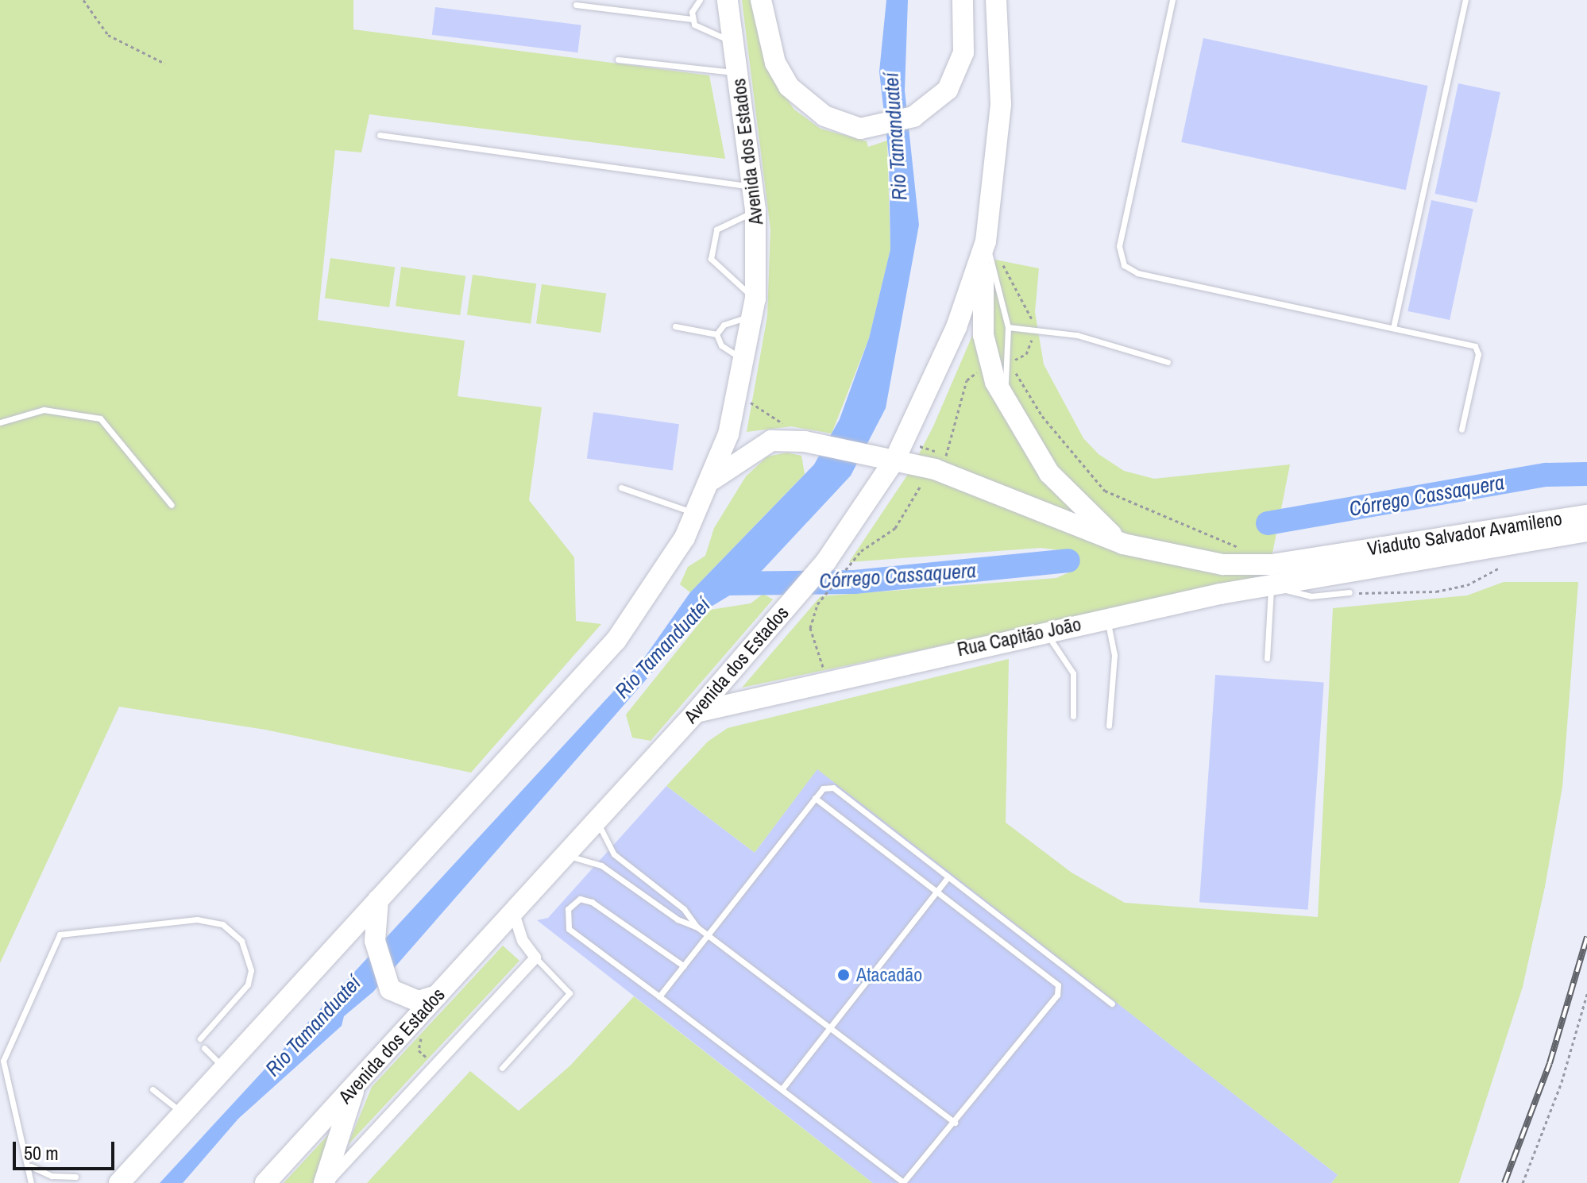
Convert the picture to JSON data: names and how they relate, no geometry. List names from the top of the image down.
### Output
{
  "streets": {
    "highway": ["Avenida dos Estados", "Viaduto Salvador Avamileno", "Rua Capitão João"]
  },
  "crossings": [
    ["Avenida dos Estados", "Rua Capitão João"],
    ["Viaduto Salvador Avamileno", "Rua Capitão João"]
  ],
  "water": ["Rio Tamanduateí", "Córrego Cassaquera"],
  "places": ["Atacadão"],
  "scale_bar": "50 m"
}
